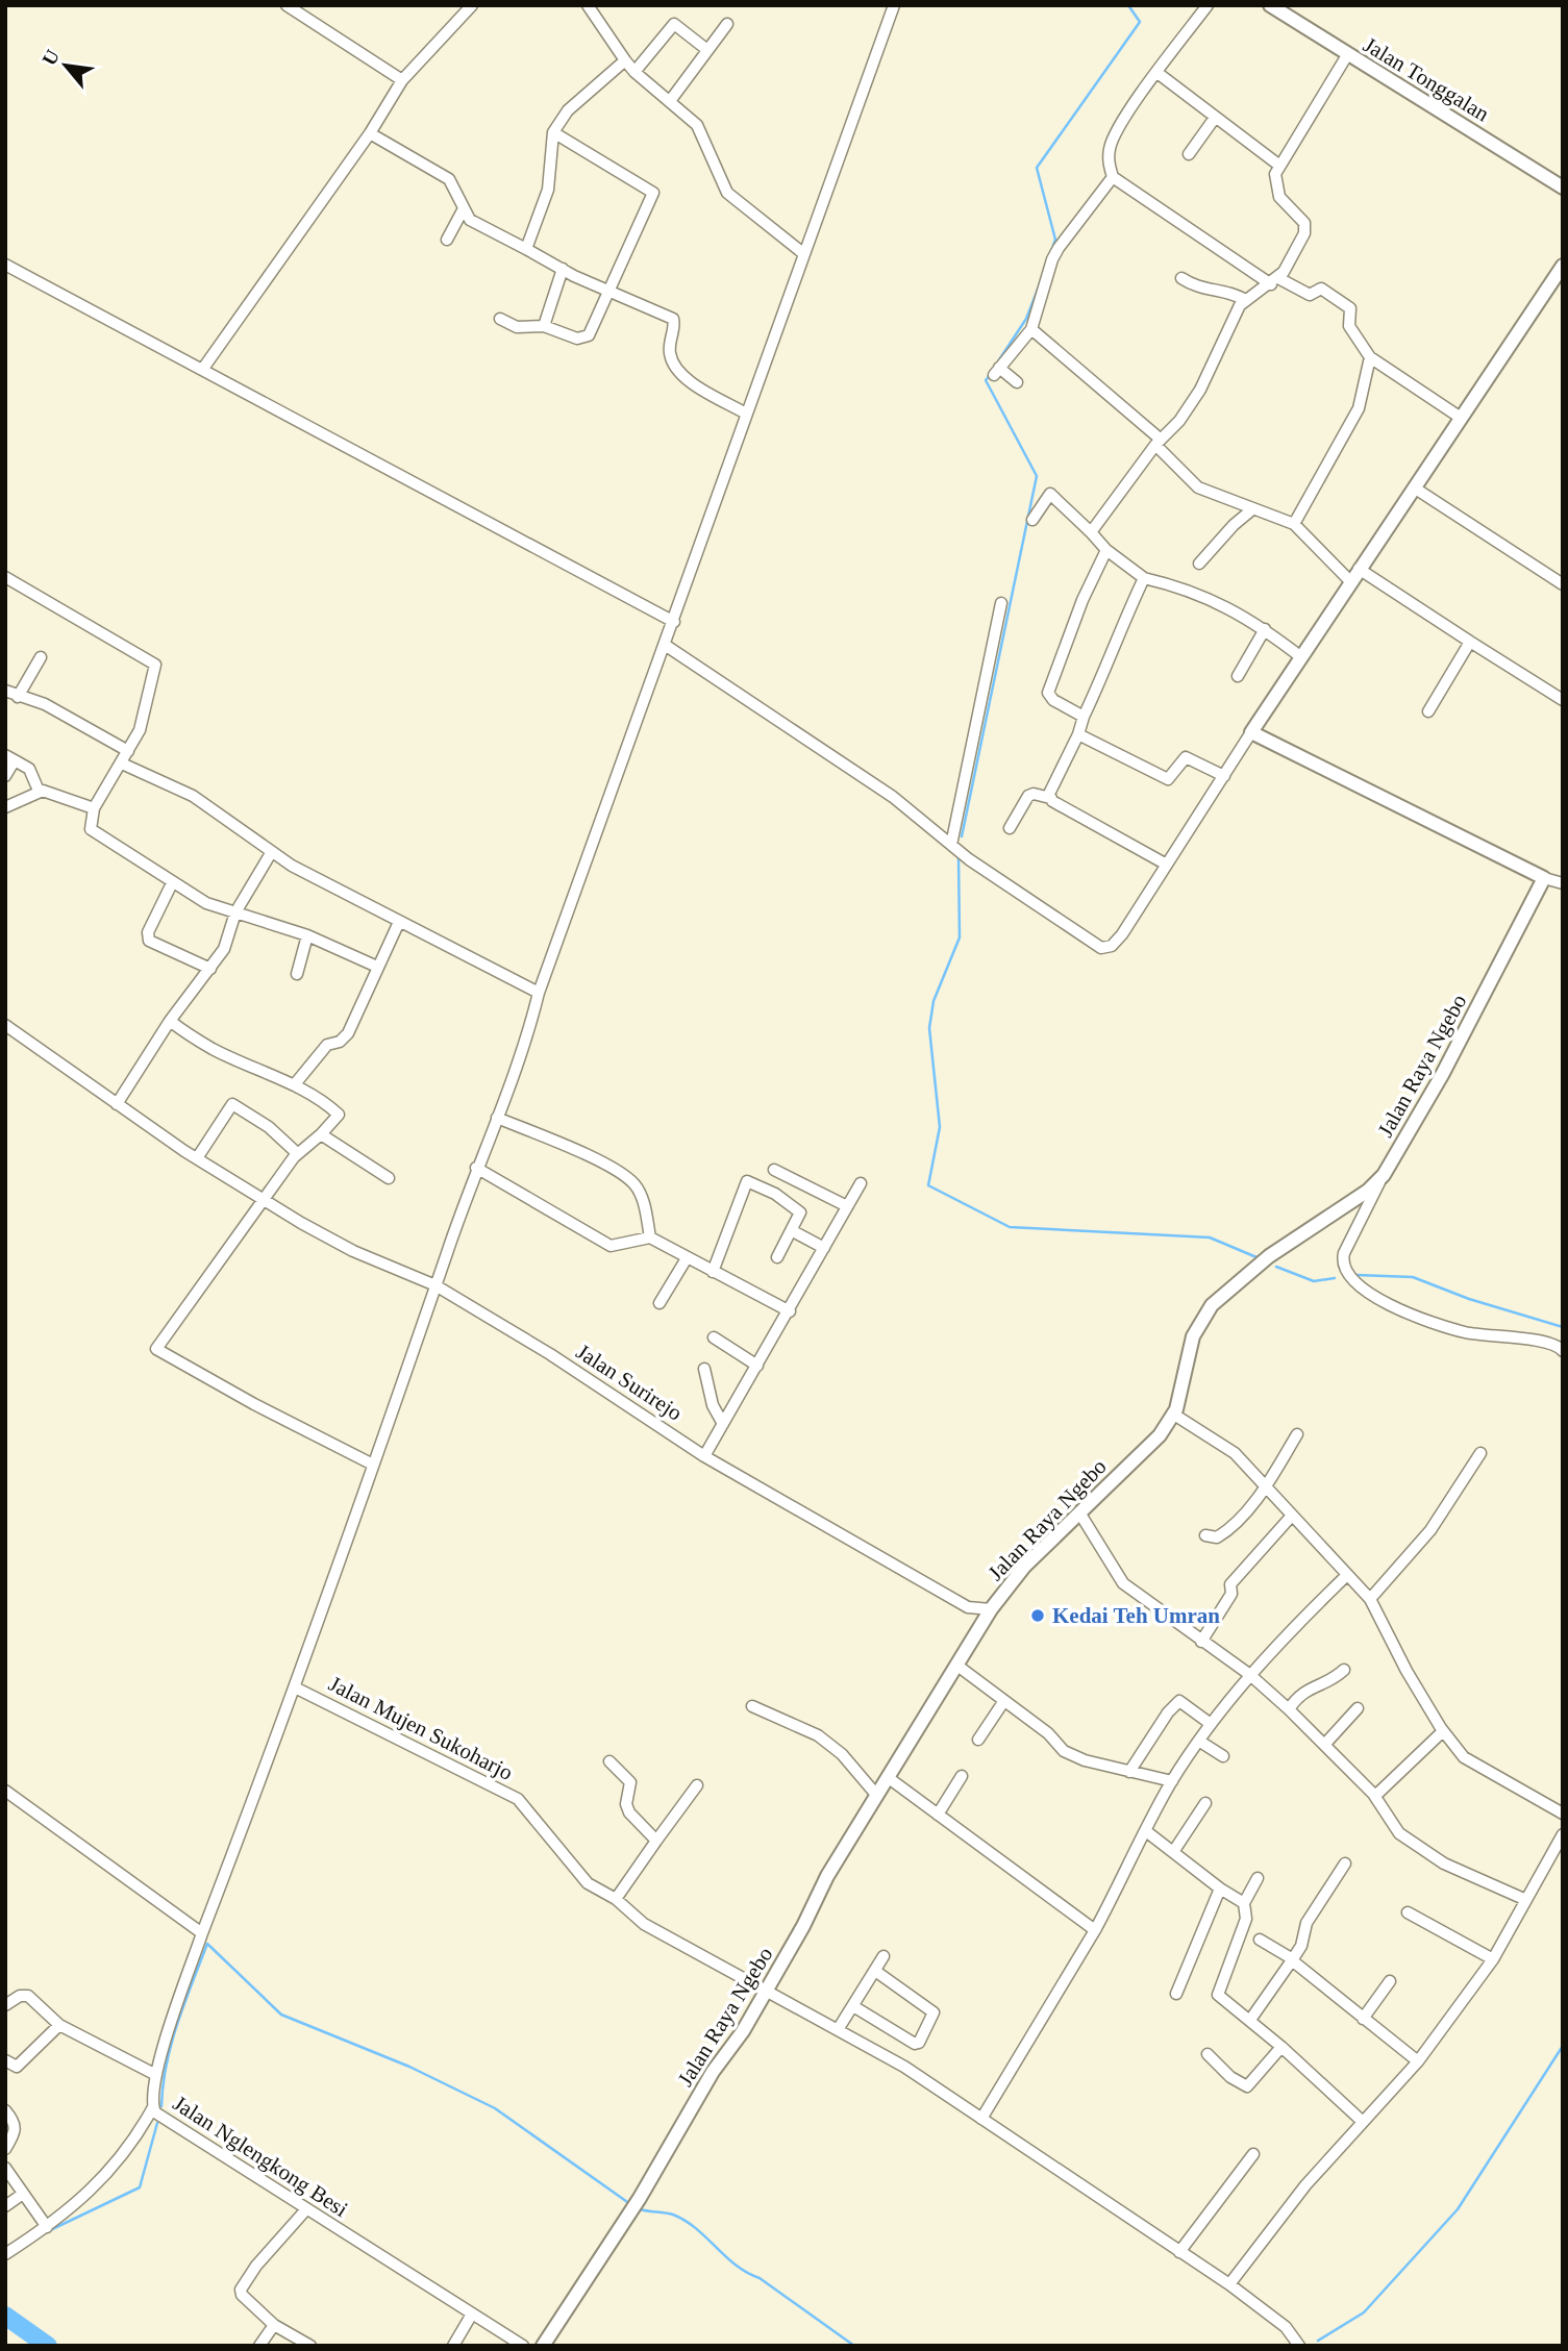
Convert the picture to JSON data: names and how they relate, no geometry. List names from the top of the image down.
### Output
{
  "streets": {
    "street": [
      "Jalan Tonggalan",
      "Jalan Raya Ngebo",
      "Jalan Surirejo",
      "Jalan Mujen Sukoharjo",
      "Jalan Nglengkong Besi"
    ]
  },
  "crossings": [
    ["Jalan Raya Ngebo", "Jalan Surirejo"],
    ["Jalan Raya Ngebo", "Jalan Mujen Sukoharjo"],
    ["Jalan Surirejo", "Jalan Nglengkong Besi"],
    ["Jalan Mujen Sukoharjo", "Jalan Nglengkong Besi"]
  ],
  "places": ["Kedai Teh Umran"],
  "north": "top left"
}
